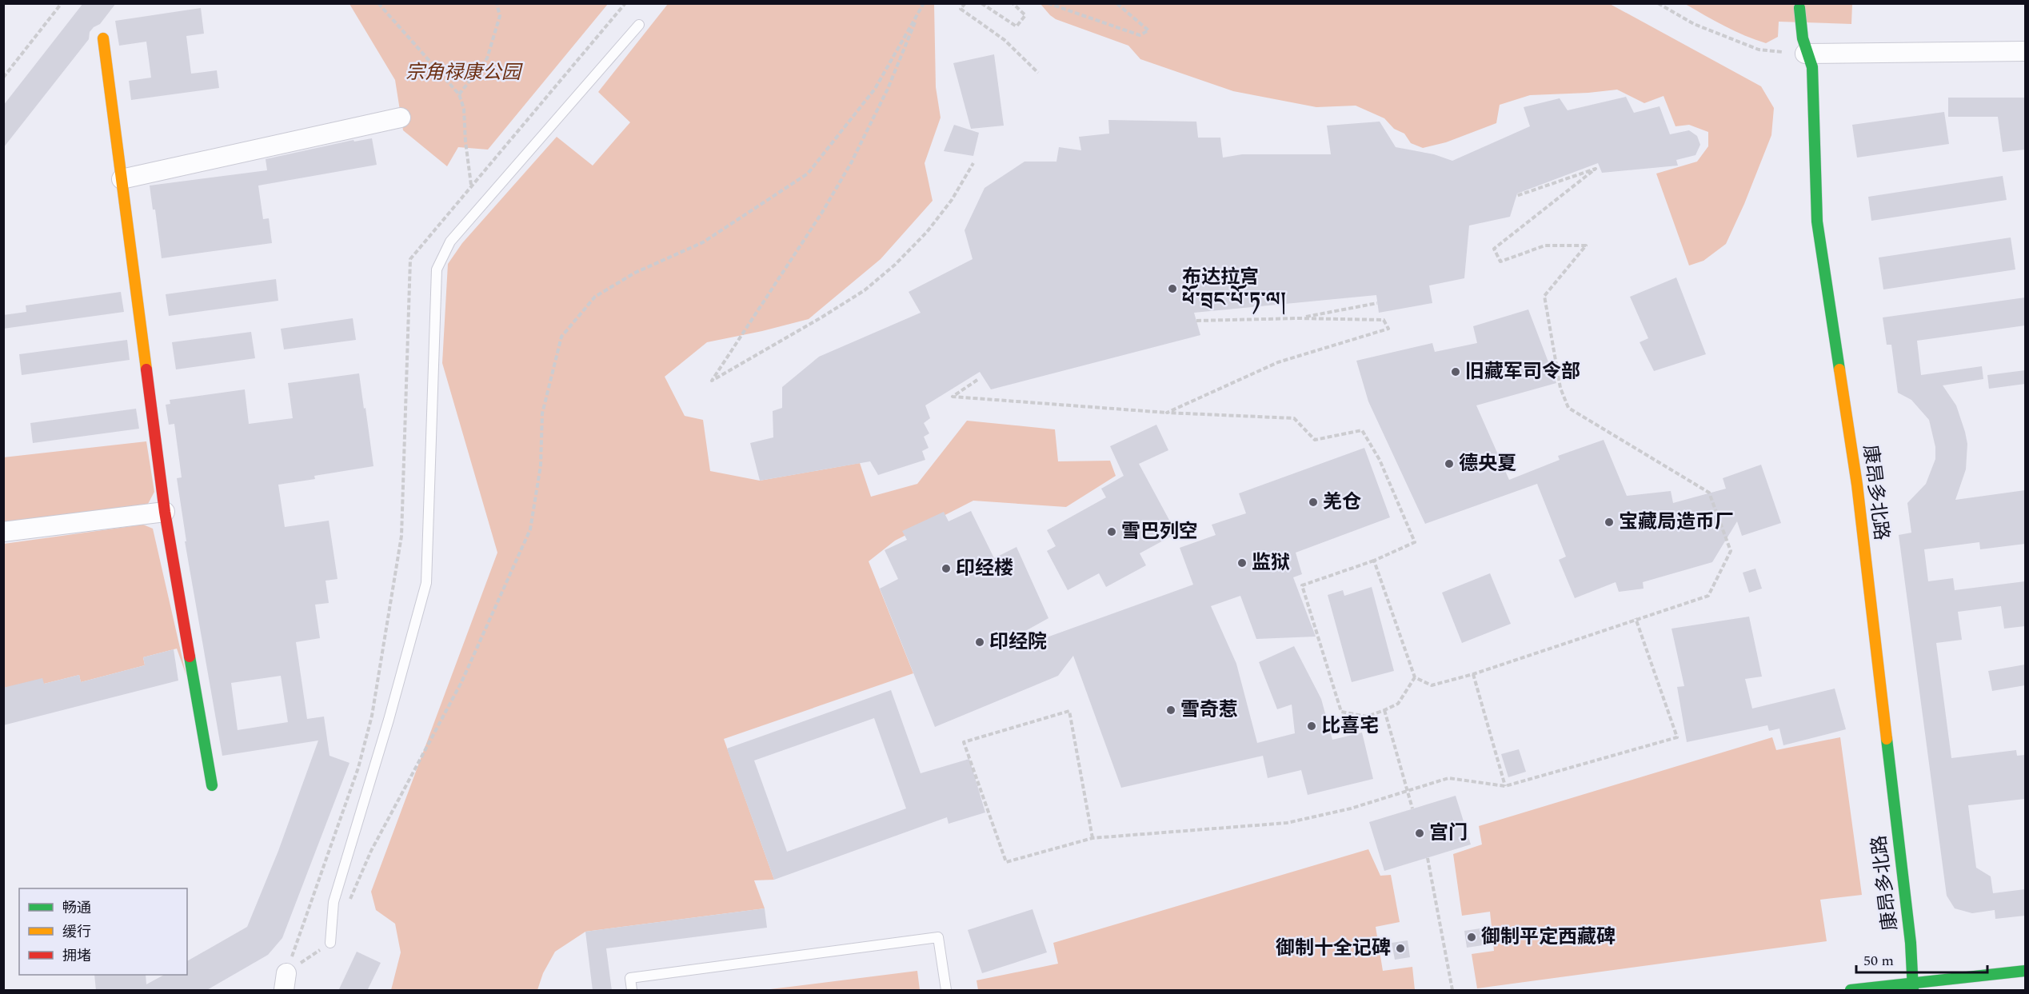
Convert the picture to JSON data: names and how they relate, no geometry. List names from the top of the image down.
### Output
{
  "streets": {
    "street": ["康昂多北路"]
  },
  "parks": ["宗角禄康公园"],
  "places": [
    "布达拉宫 ཕོ་བྲང་པོ་ཏ་ལ།",
    "旧藏军司令部",
    "德央夏",
    "羌仓",
    "宝藏局造币厂",
    "雪巴列空",
    "监狱",
    "印经楼",
    "印经院",
    "雪奇惹",
    "比喜宅",
    "宫门",
    "御制平定西藏碑",
    "御制十全记碑"
  ],
  "legend": ["畅通", "缓行", "拥堵"],
  "scale_bar": "50 m"
}
